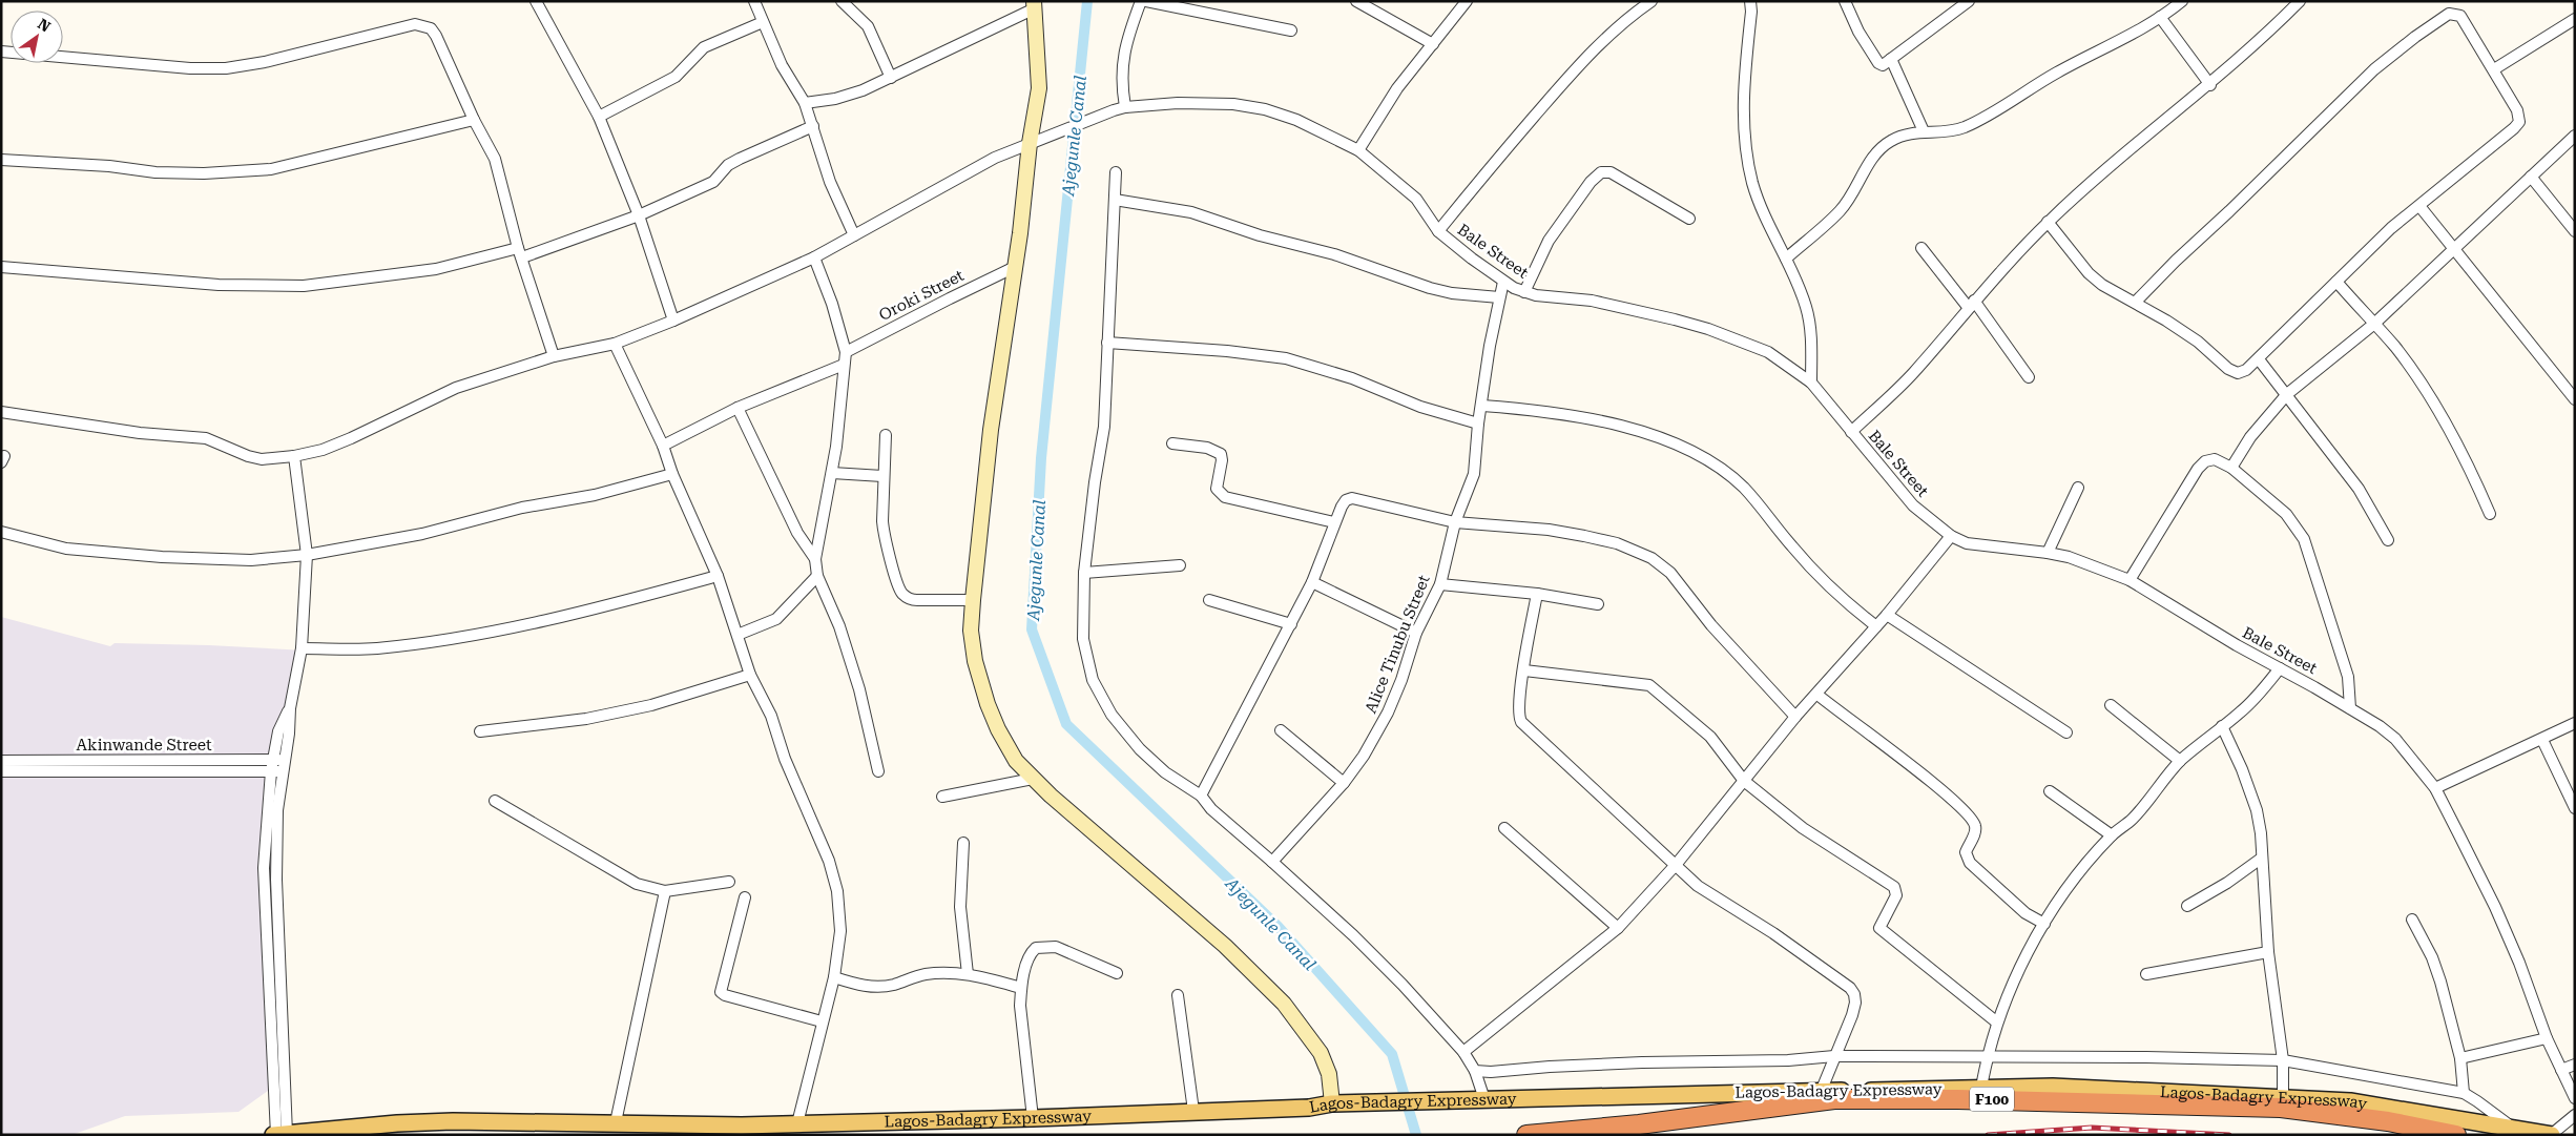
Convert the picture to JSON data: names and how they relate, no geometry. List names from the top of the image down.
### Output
{
  "streets": {
    "highway": ["Lagos-Badagry Expressway", "F100"],
    "street": [
      "Bale Street",
      "Oroki Street",
      "Alice Tinubu Street",
      "Akinwande Street"
    ]
  },
  "crossings": [
    ["Bale Street", "Alice Tinubu Street"]
  ],
  "water": ["Ajegunle Canal"],
  "north": "top right"
}
